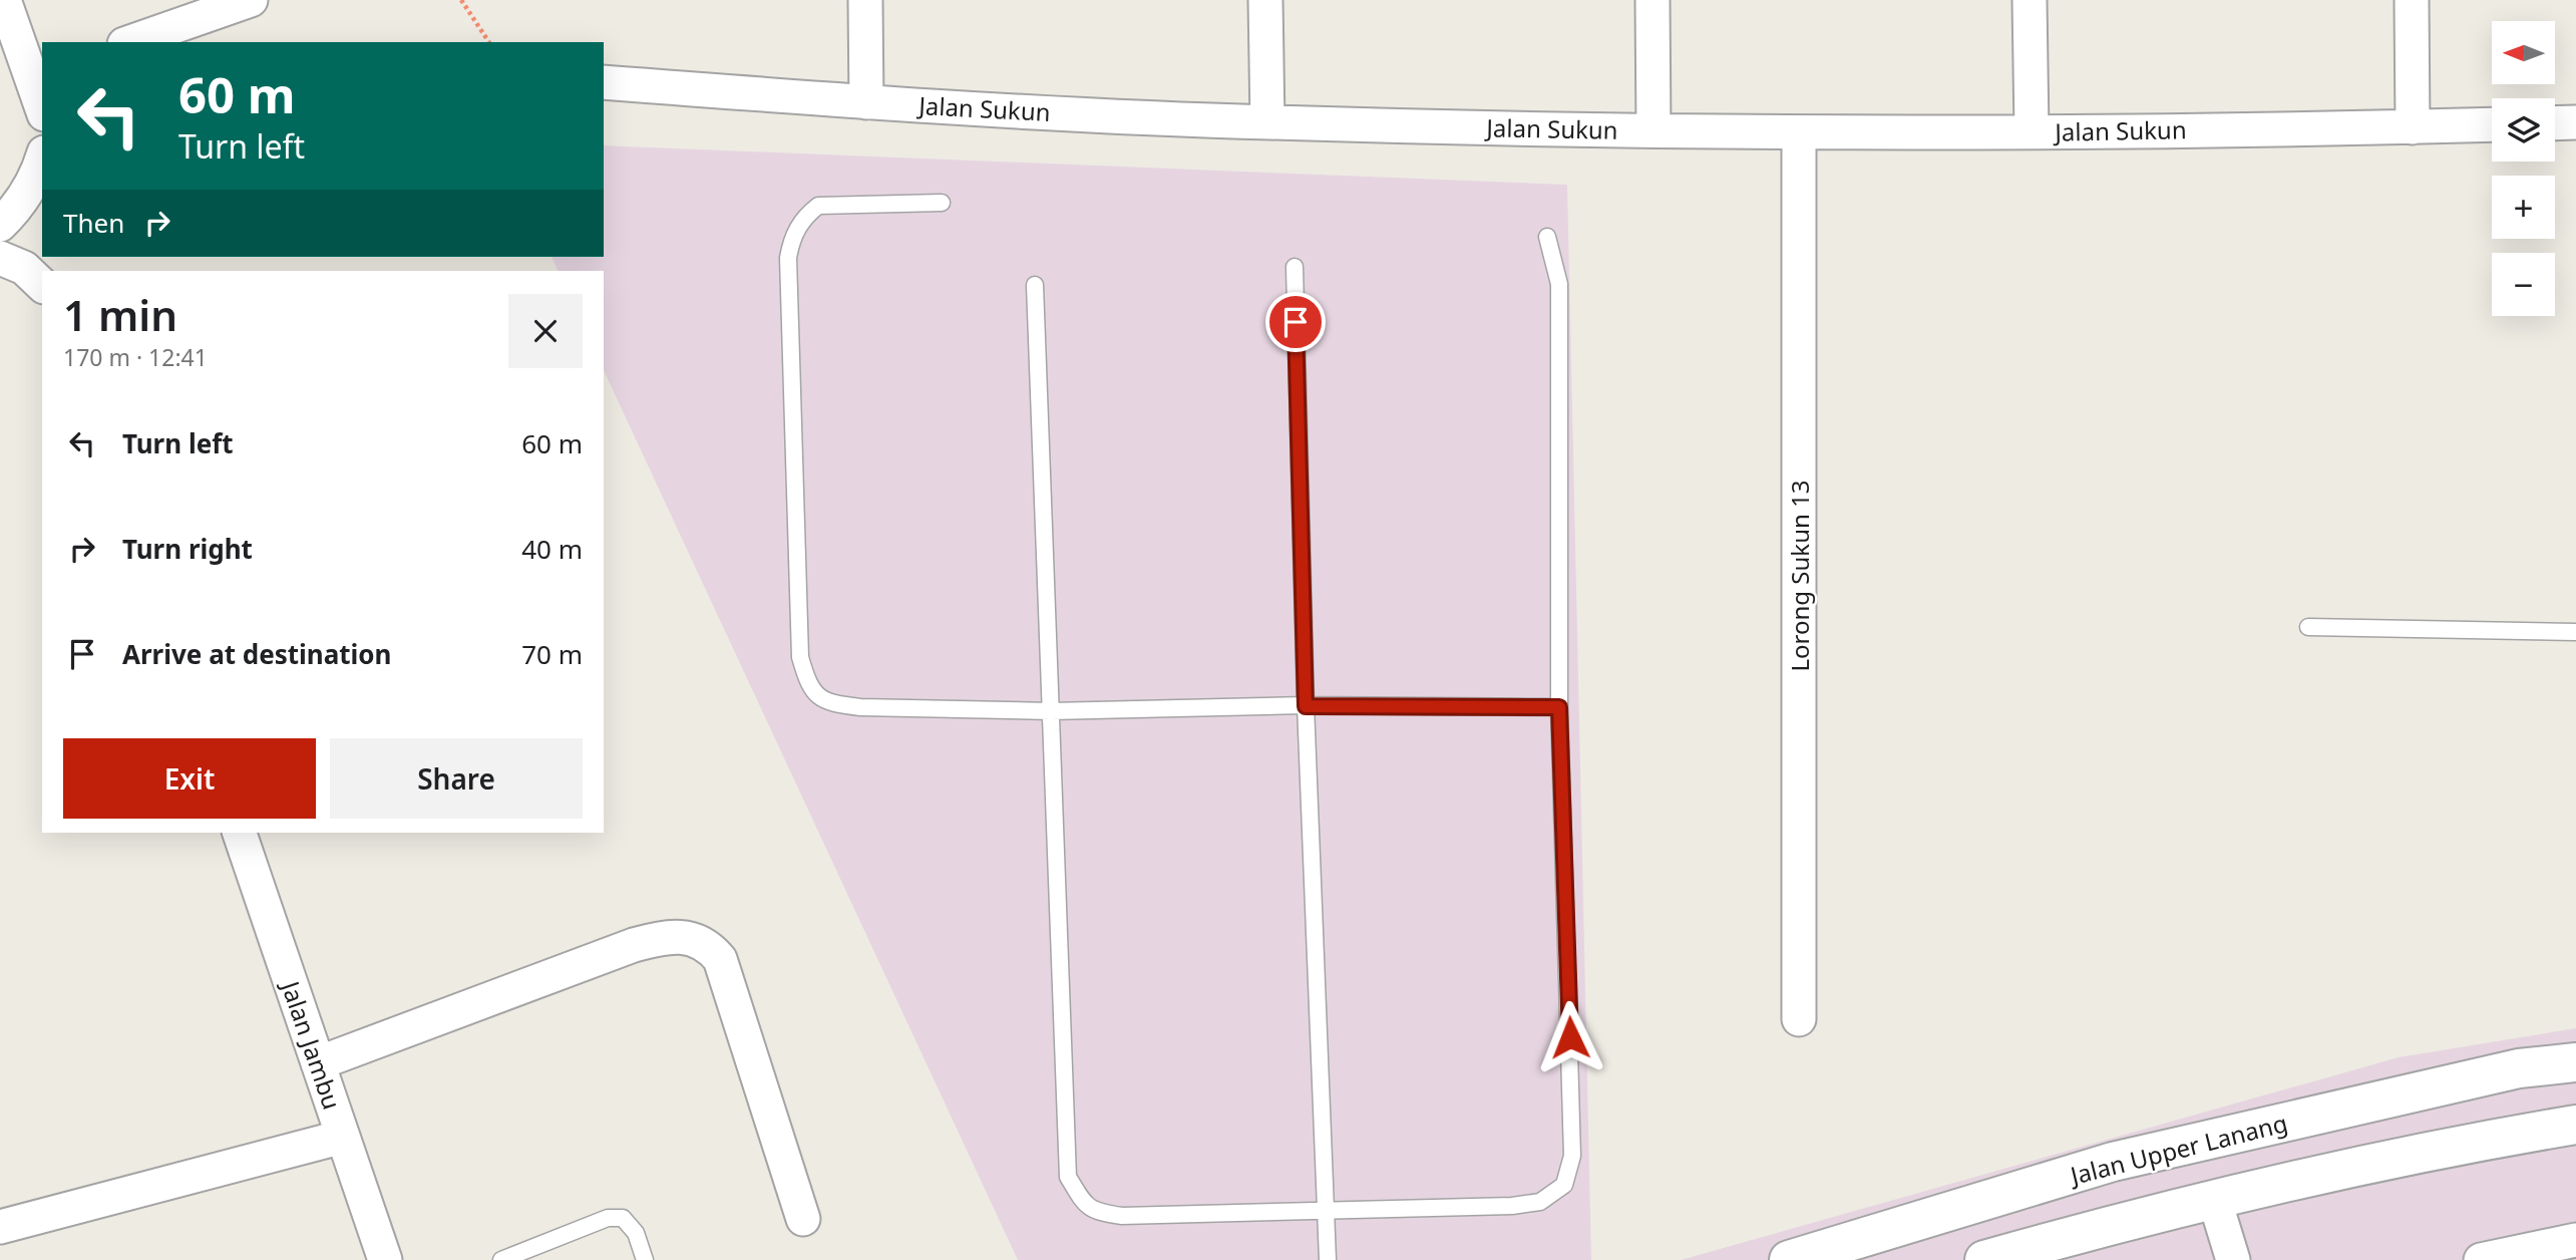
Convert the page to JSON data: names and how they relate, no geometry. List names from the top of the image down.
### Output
{
  "streets": {
    "street": [
      "Jalan Sukun",
      "Lorong Sukun 13",
      "Jalan Jambu",
      "Jalan Upper Lanang"
    ]
  },
  "crossings": [
    ["Jalan Sukun", "Lorong Sukun 13"]
  ],
  "north": "left",
  "page": {
    "map_buttons": ["+", "−"],
    "turn": ["60 m", "Turn left"],
    "then": "Then",
    "heading": ["1 min", "170 m · 12:41"],
    "list": [
      {
        "name": "Turn left",
        "value": "60 m"
      },
      {
        "name": "Turn right",
        "value": "40 m"
      },
      {
        "name": "Arrive at destination",
        "value": "70 m"
      }
    ],
    "buttons": ["Exit", "Share"]
  }
}
